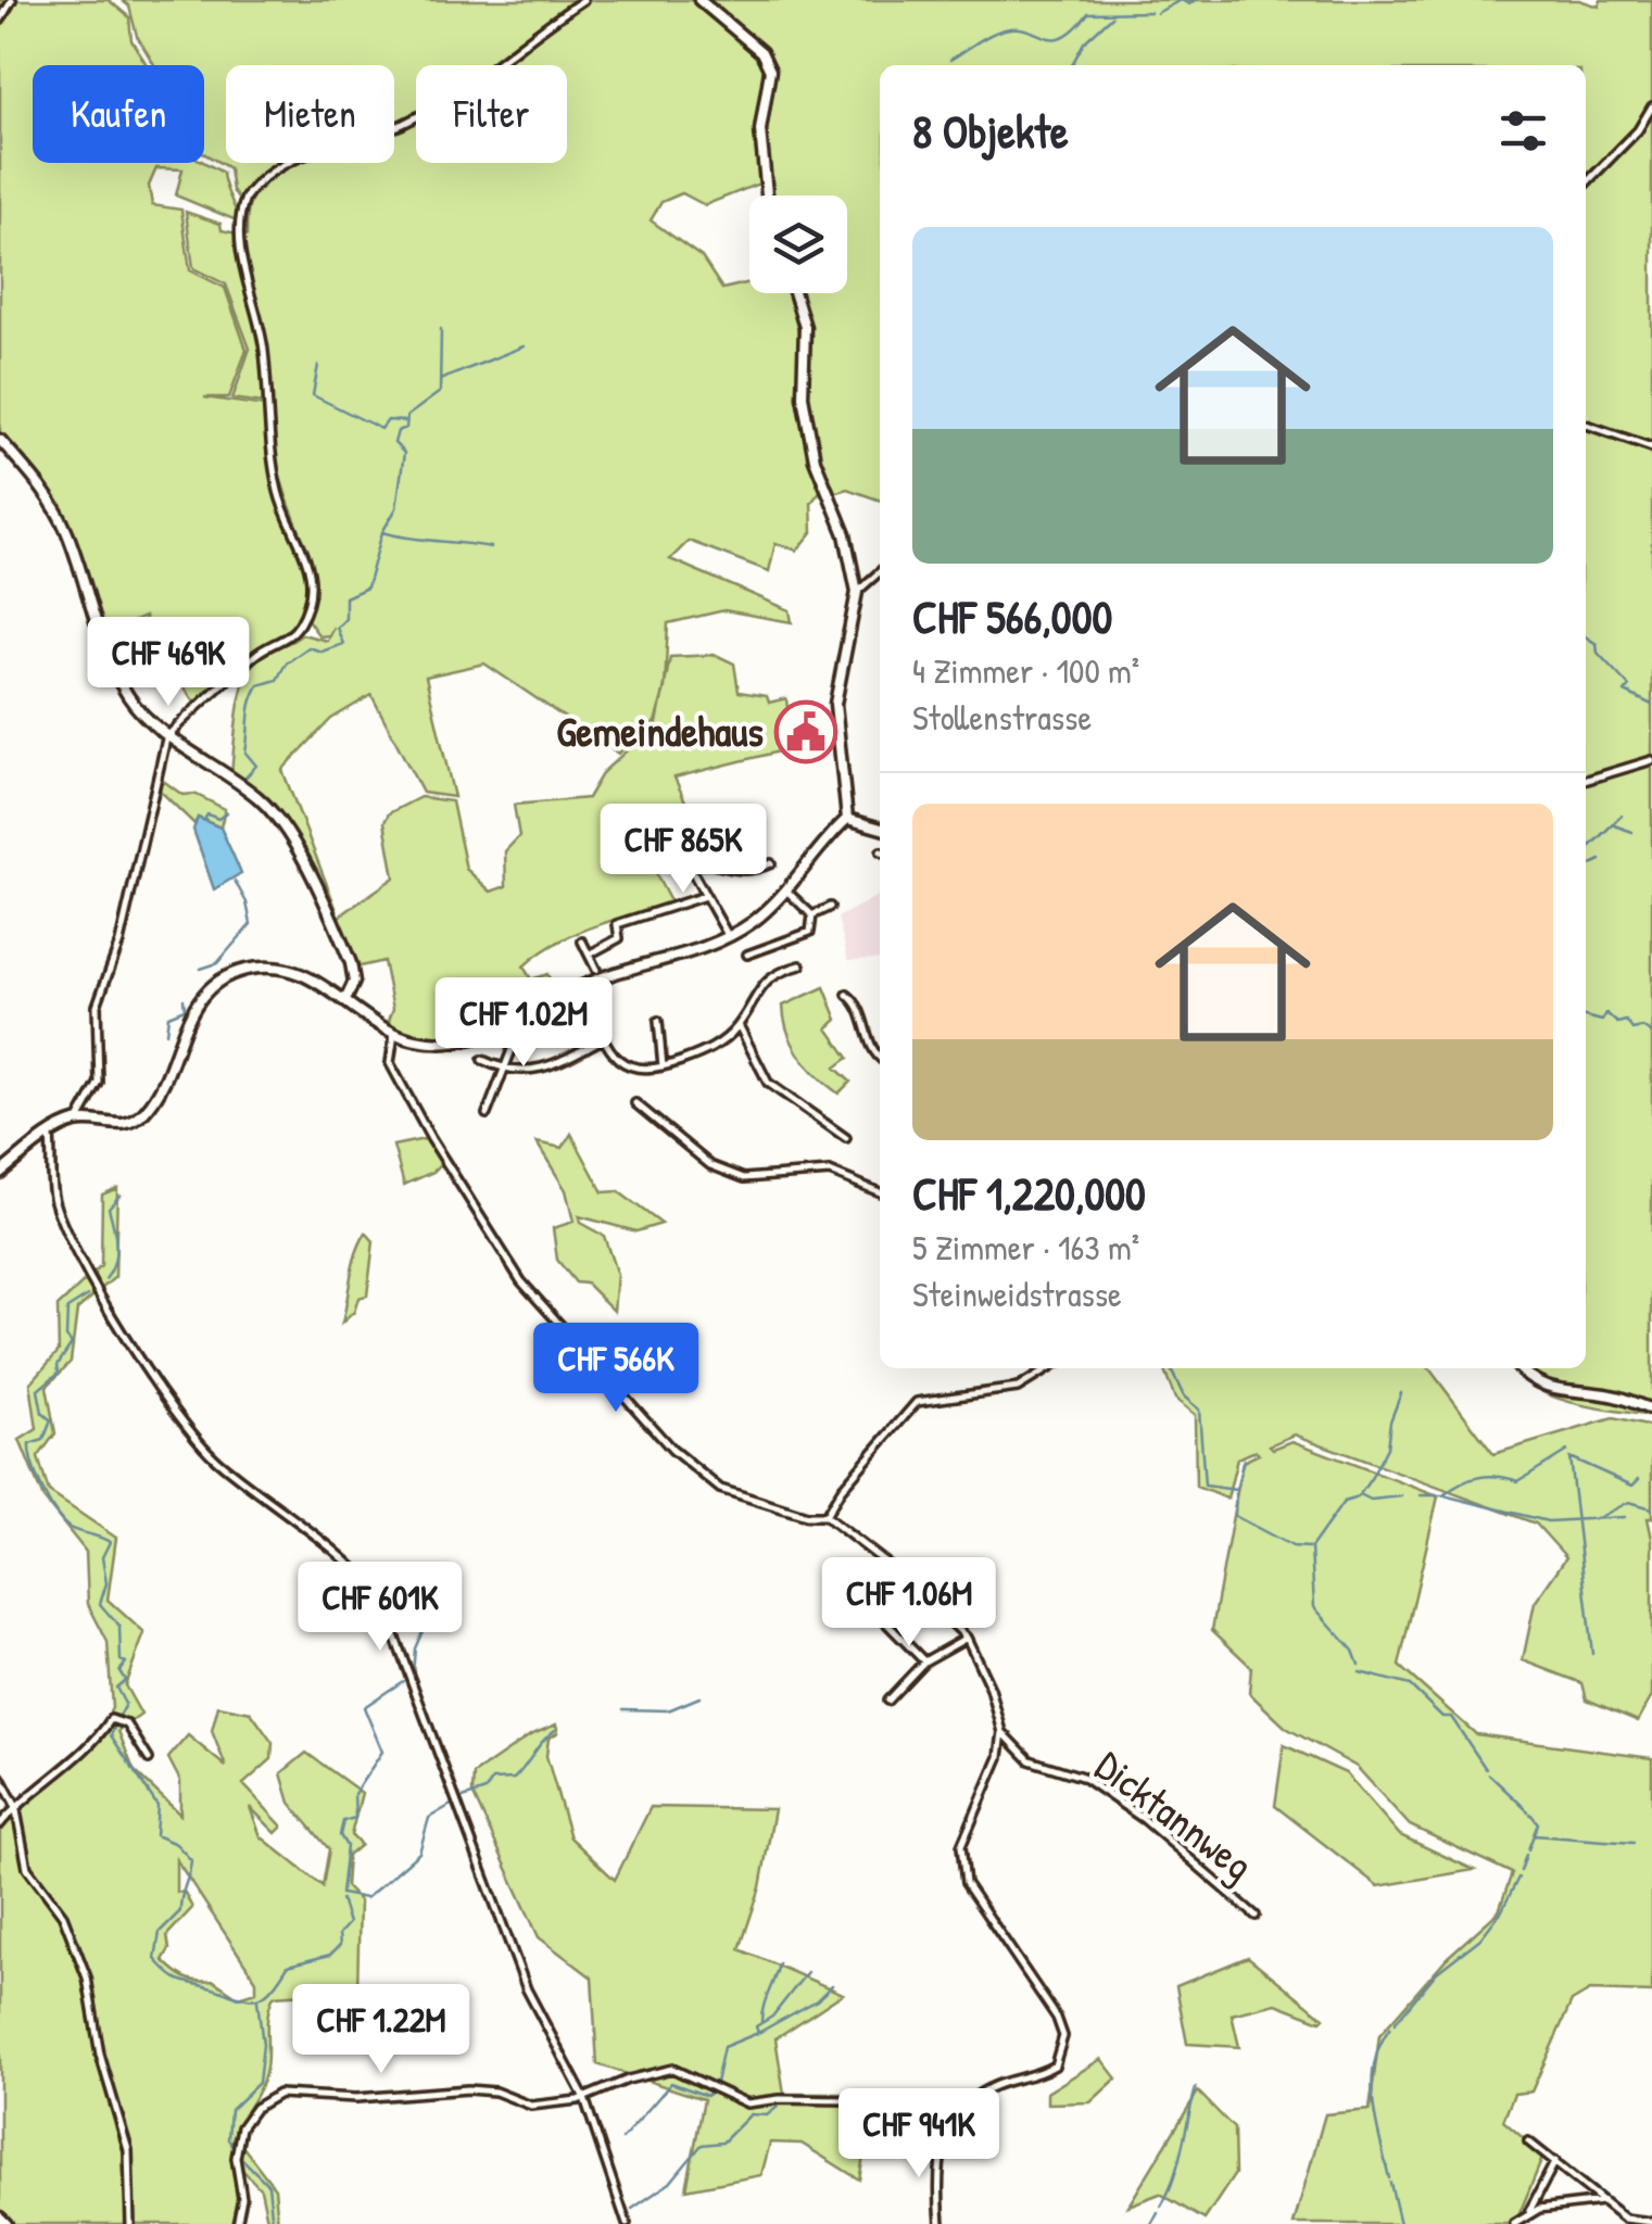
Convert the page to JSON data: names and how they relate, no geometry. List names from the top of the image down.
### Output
{
  "streets": {
    "street": ["Dicktannweg"]
  },
  "places": {
    "public building": ["Gemeindehaus"]
  },
  "page": {
    "chip": ["Kaufen", "Mieten", "Filter"],
    "heading": "8 Objekte",
    "list": [
      {
        "name": "CHF 566,000",
        "note": "4 Zimmer · 100 m² · Stollenstrasse"
      },
      {
        "name": "CHF 1,220,000",
        "note": "5 Zimmer · 163 m² · Steinweidstrasse"
      }
    ],
    "price": [
      "CHF 469K",
      "CHF 865K",
      "CHF 1.02M",
      "CHF 566K",
      "CHF 1.06M",
      "CHF 601K",
      "CHF 1.22M",
      "CHF 941K"
    ]
  }
}
